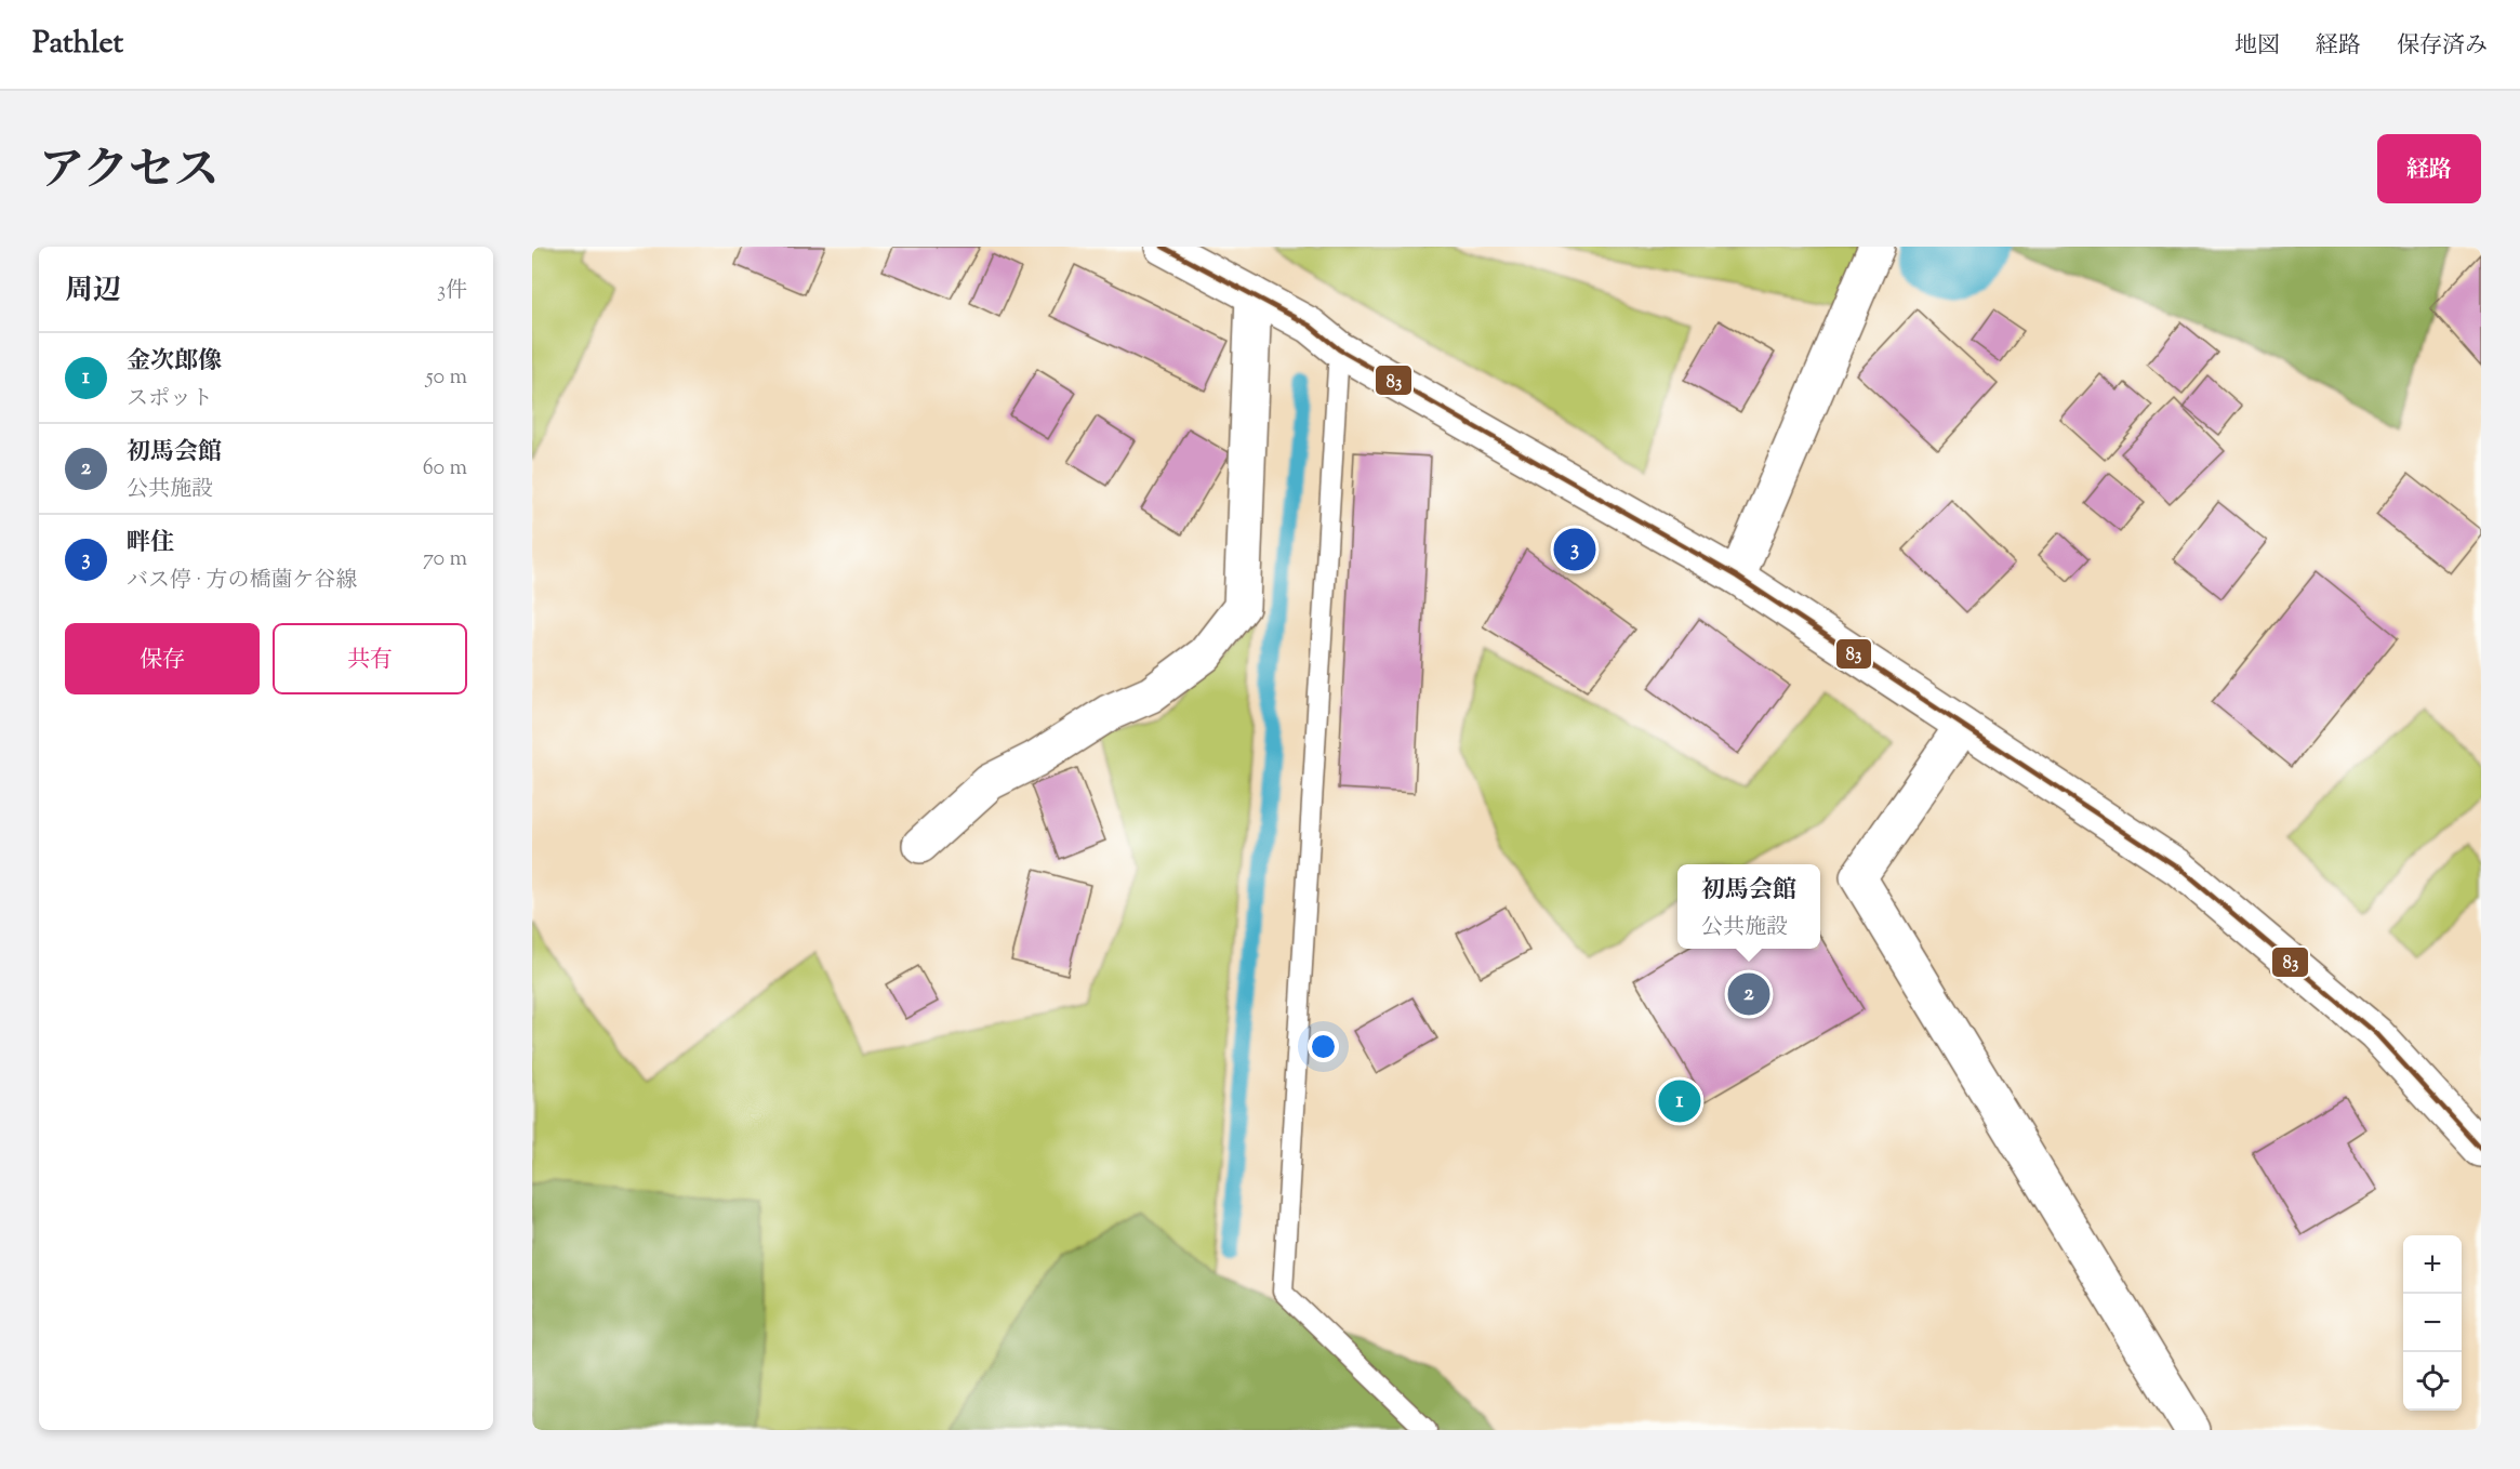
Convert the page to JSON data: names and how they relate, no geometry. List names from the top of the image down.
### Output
{
  "lines": ["transit line 83"],
  "page": {
    "header": "Pathlet",
    "nav": ["地図", "経路", "保存済み"],
    "title": "アクセス",
    "buttons": [
      "経路",
      ["保存", "共有"]
    ],
    "heading": ["周辺", "3件"],
    "list": [
      {
        "mark": "1",
        "name": "金次郎像",
        "note": "スポット",
        "value": "50 m"
      },
      {
        "mark": "2",
        "name": "初馬会館",
        "note": "公共施設",
        "value": "60 m"
      },
      {
        "mark": "3",
        "name": "畔住",
        "note": "バス停 · 方の橋薗ケ谷線",
        "value": "70 m"
      }
    ],
    "pins": ["3", "2", "1"],
    "popup": ["初馬会館", "公共施設"],
    "map_buttons": ["+", "−"]
  }
}
